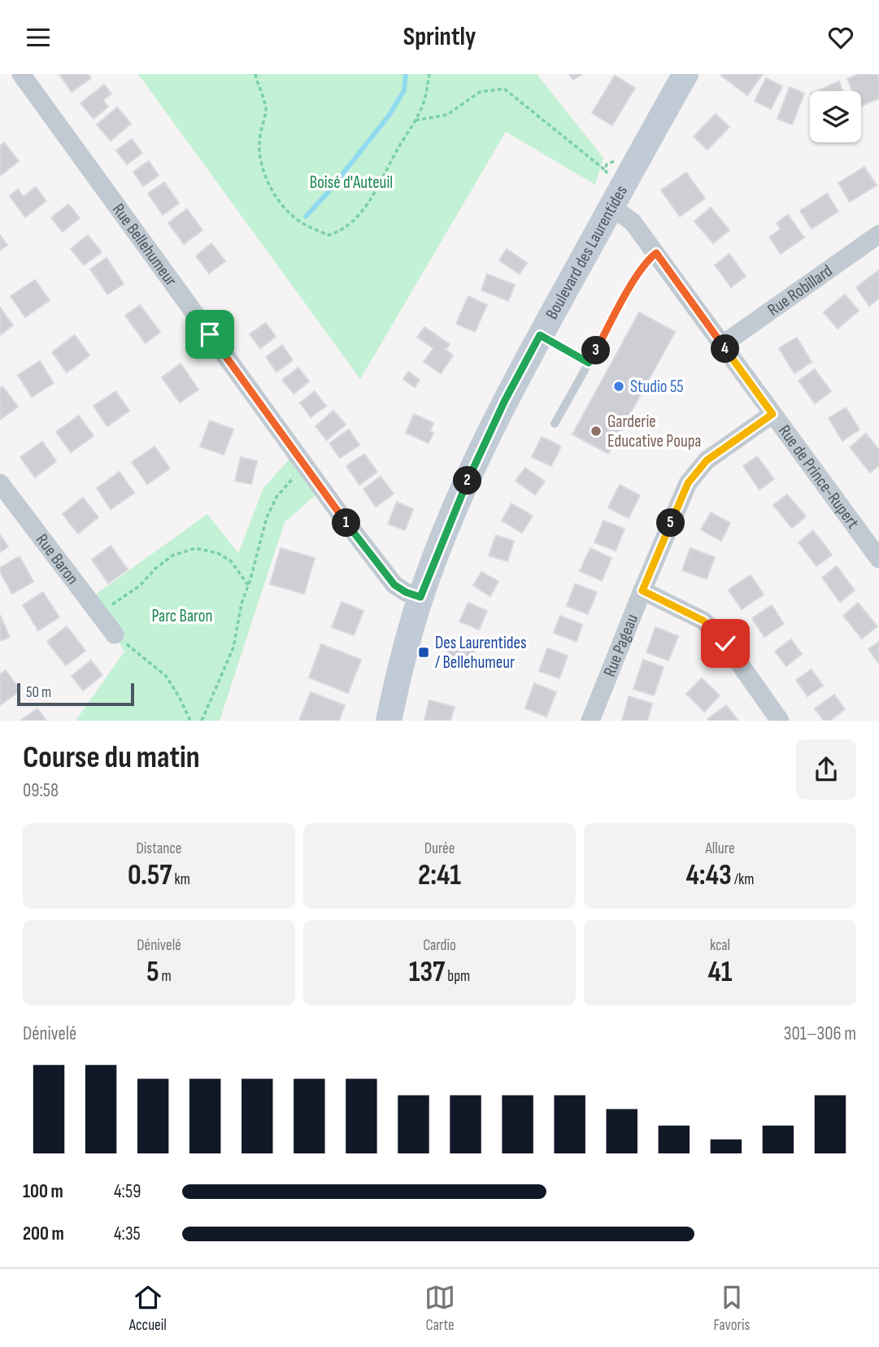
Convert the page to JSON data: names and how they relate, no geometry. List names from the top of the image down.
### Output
{
  "streets": {
    "street": [
      "Rue Bellehumeur",
      "Boulevard des Laurentides",
      "Rue Robillard",
      "Rue de Prince-Rupert",
      "Rue Baron",
      "Rue Pageau"
    ]
  },
  "crossings": [
    ["Rue Bellehumeur", "Boulevard des Laurentides"],
    ["Boulevard des Laurentides", "Rue de Prince-Rupert"],
    ["Rue Robillard", "Rue de Prince-Rupert"],
    ["Rue de Prince-Rupert", "Rue Pageau"]
  ],
  "parks": ["Boisé d'Auteuil", "Parc Baron"],
  "places": {
    "other": ["Studio 55", "Garderie Educative Poupa"],
    "transit": ["Des Laurentides / Bellehumeur"]
  },
  "scale_bar": "50 m",
  "page": {
    "header": "Sprintly",
    "pins": [
      "4",
      "3",
      "2",
      "1",
      "5"
    ],
    "scale": "50 m",
    "heading": ["Course du matin", "09:58"],
    "stats": [
      ["Distance", "0.57 km"],
      ["Durée", "2:41"],
      ["Allure", "4:43 /km"],
      ["Dénivelé", "5 m"],
      ["Cardio", "137 bpm"],
      ["kcal", "41"]
    ],
    "chart": ["Dénivelé", "301–306 m"],
    "list": [
      {
        "name": "100 m",
        "note": "4:59"
      },
      {
        "name": "200 m",
        "note": "4:35"
      }
    ],
    "tabs": ["Accueil", "Carte", "Favoris"]
  }
}
